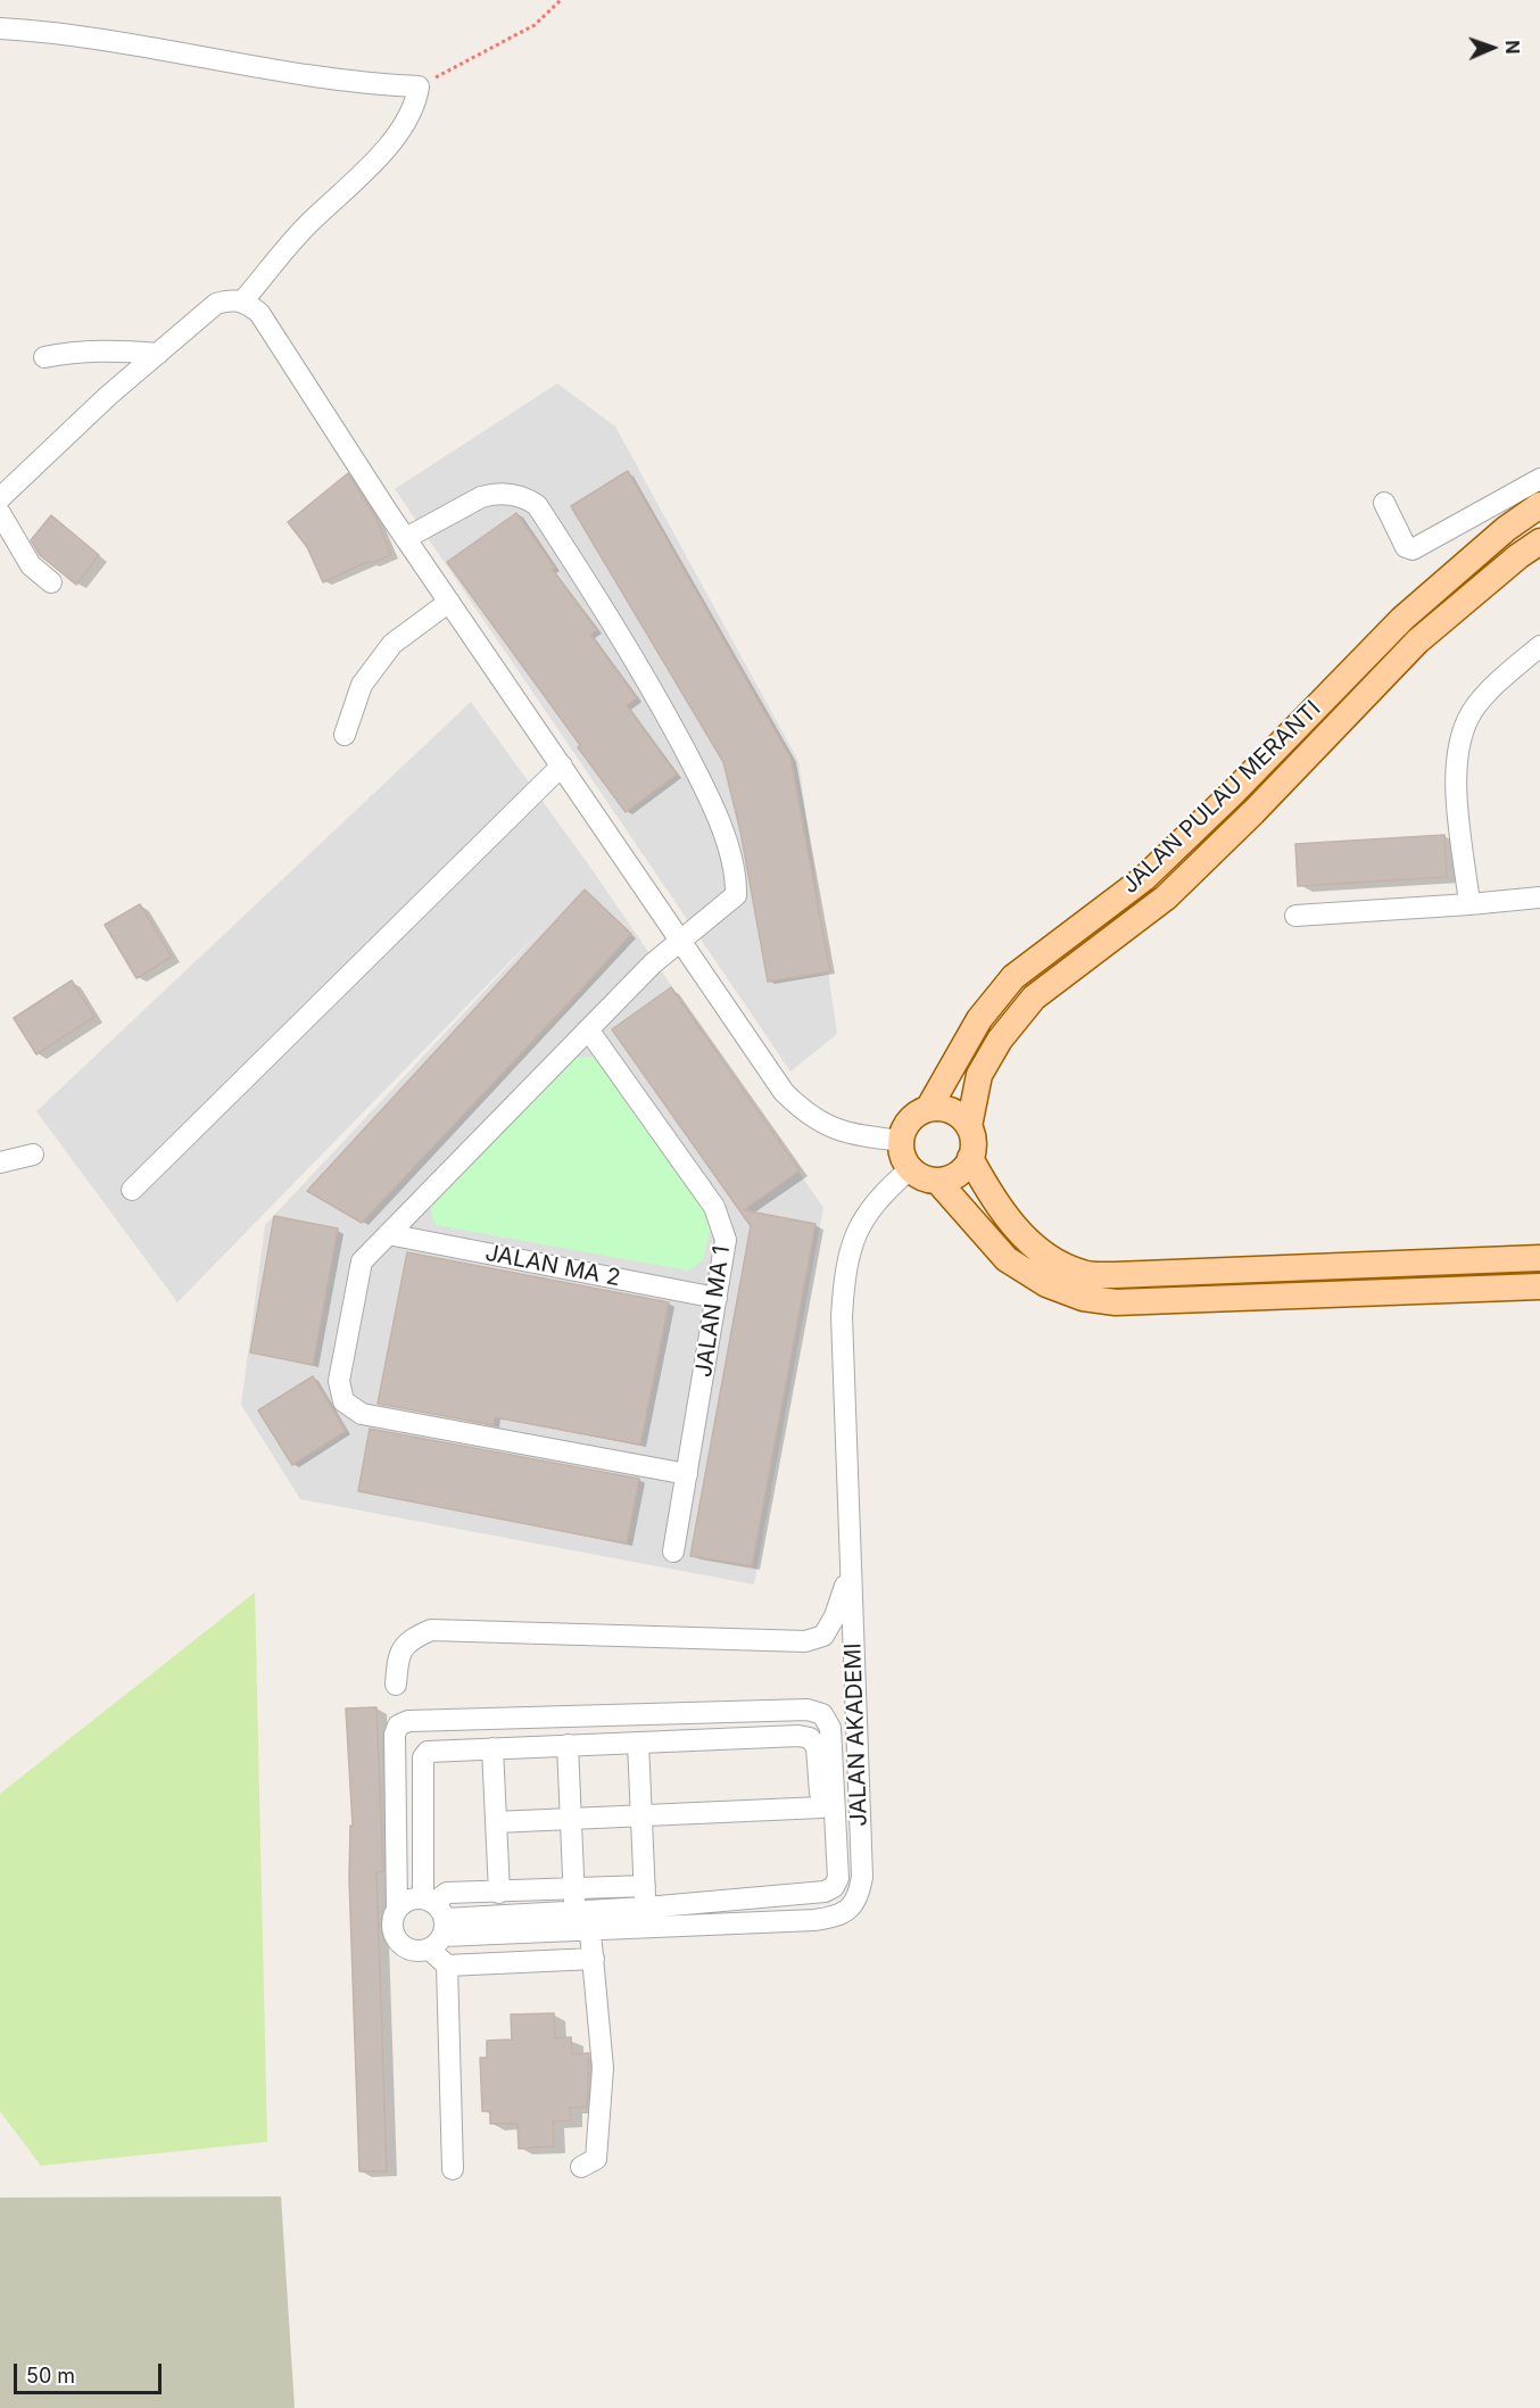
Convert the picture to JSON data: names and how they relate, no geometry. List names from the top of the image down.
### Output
{
  "streets": {
    "main road": ["JALAN PULAU MERANTI"],
    "street": ["JALAN MA 2", "JALAN MA 1", "JALAN AKADEMI"]
  },
  "crossings": [
    ["JALAN PULAU MERANTI", "JALAN AKADEMI"],
    ["JALAN MA 2", "JALAN MA 1"]
  ],
  "scale_bar": "50 m",
  "north": "right"
}
